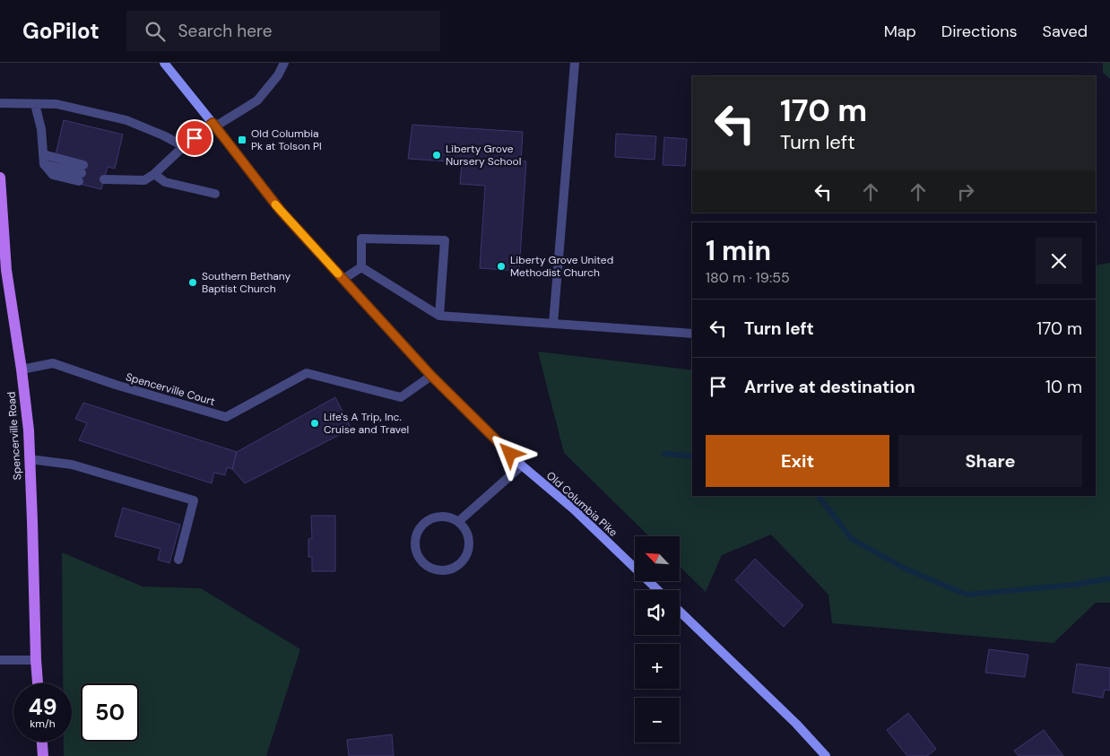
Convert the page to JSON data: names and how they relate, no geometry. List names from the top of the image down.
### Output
{
  "streets": {
    "main road": ["Spencerville Road", "Old Columbia Pike"],
    "street": ["Spencerville Court"]
  },
  "crossings": [
    ["Spencerville Court", "Spencerville Road"],
    ["Spencerville Court", "Old Columbia Pike"]
  ],
  "places": {
    "transit": ["Old Columbia Pk at Tolson Pl"],
    "other": [
      "Liberty Grove Nursery School",
      "Liberty Grove United Methodist Church",
      "Southern Bethany Baptist Church",
      "Life's A Trip, Inc. Cruise and Travel"
    ]
  },
  "north": "top left",
  "page": {
    "header": "GoPilot",
    "search": "Search here",
    "nav": ["Map", "Directions", "Saved"],
    "turn": ["170 m", "Turn left"],
    "heading": ["1 min", "180 m · 19:55"],
    "list": [
      {
        "name": "Turn left",
        "value": "170 m"
      },
      {
        "name": "Arrive at destination",
        "value": "10 m"
      }
    ],
    "buttons": ["Exit", "Share"],
    "map_buttons": ["+", "−"],
    "speed": "49 km/h",
    "limit": "50"
  }
}
